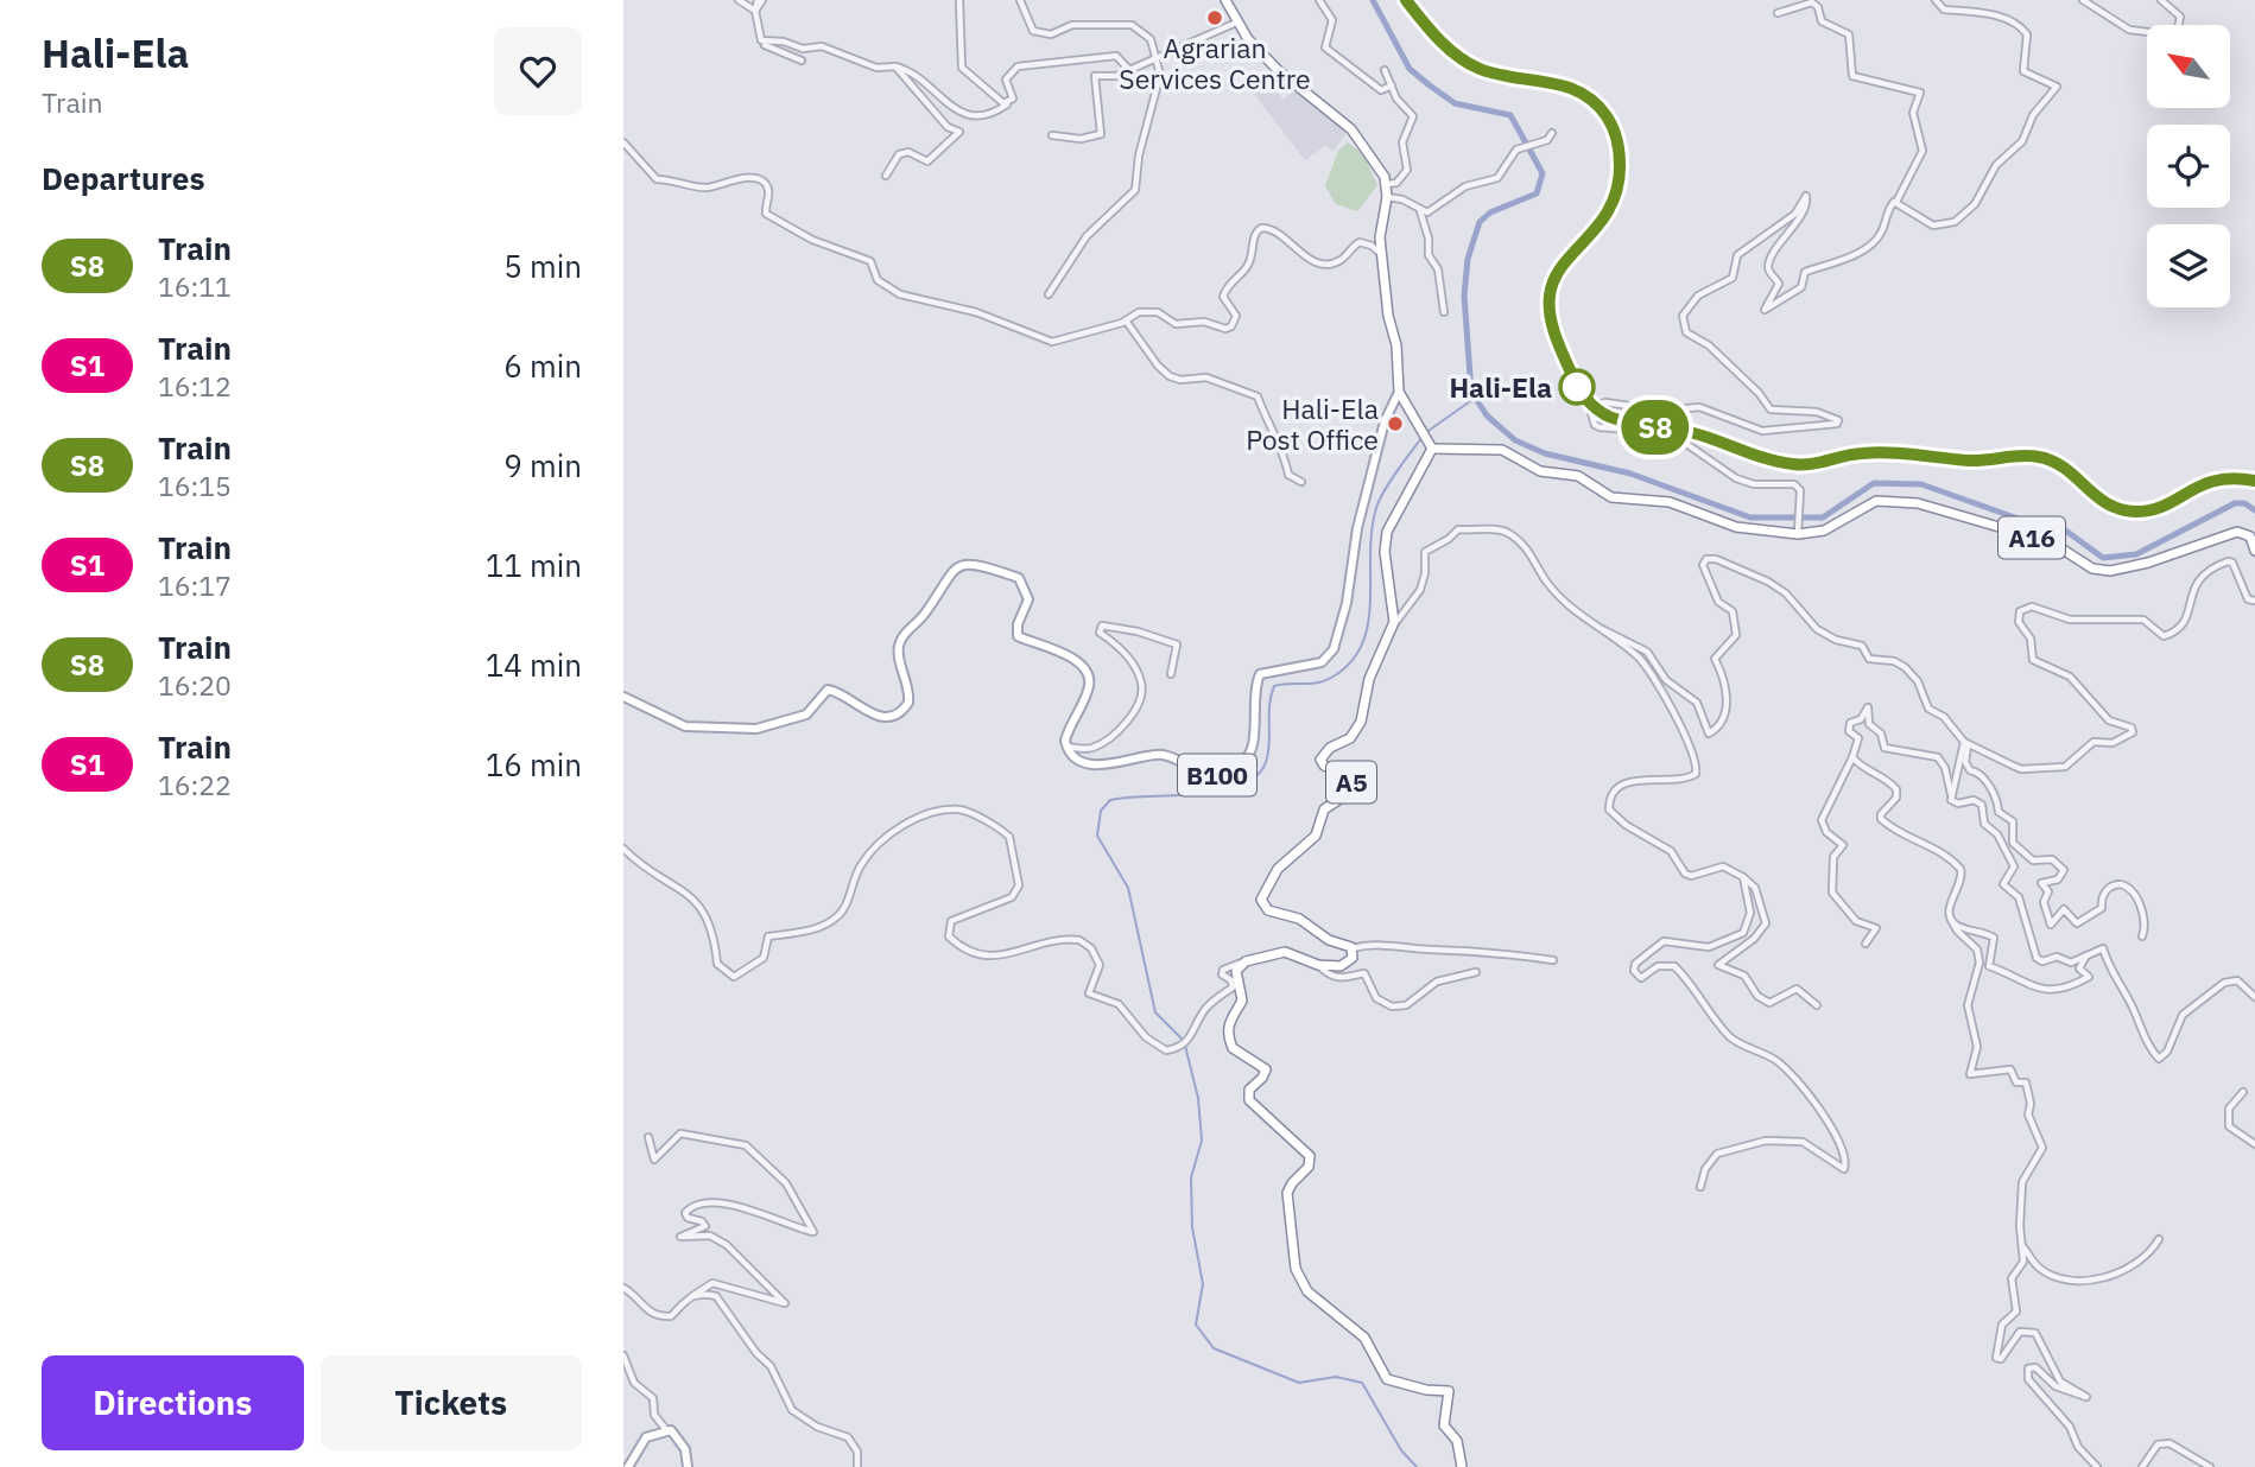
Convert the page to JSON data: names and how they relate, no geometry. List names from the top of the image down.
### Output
{
  "streets": {
    "highway": ["A16", "A5"],
    "main road": ["B100"]
  },
  "places": ["Agrarian Services Centre", "Hali-Ela", "Hali-Ela Post Office"],
  "north": "top left",
  "page": {
    "heading": [
      ["Hali-Ela", "Train"],
      "Departures"
    ],
    "on_map": "S8",
    "list": [
      {
        "mark": "S8",
        "name": "Train",
        "note": "16:11",
        "value": "5 min"
      },
      {
        "mark": "S1",
        "name": "Train",
        "note": "16:12",
        "value": "6 min"
      },
      {
        "mark": "S8",
        "name": "Train",
        "note": "16:15",
        "value": "9 min"
      },
      {
        "mark": "S1",
        "name": "Train",
        "note": "16:17",
        "value": "11 min"
      },
      {
        "mark": "S8",
        "name": "Train",
        "note": "16:20",
        "value": "14 min"
      },
      {
        "mark": "S1",
        "name": "Train",
        "note": "16:22",
        "value": "16 min"
      }
    ],
    "buttons": ["Directions", "Tickets"]
  }
}
